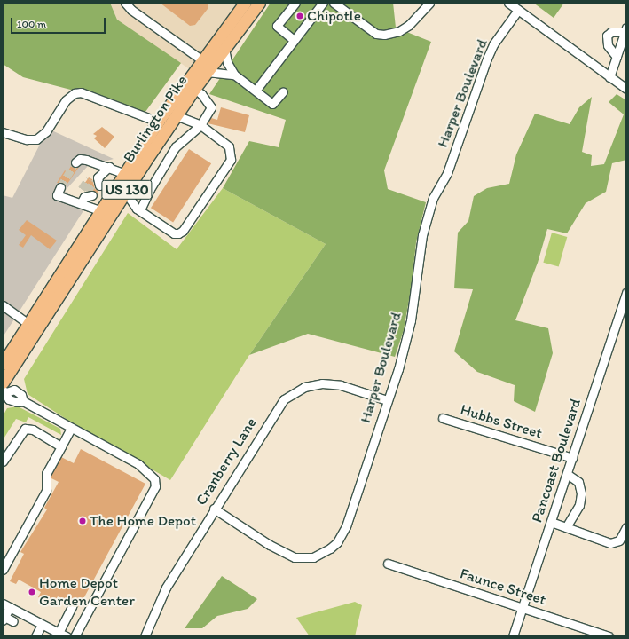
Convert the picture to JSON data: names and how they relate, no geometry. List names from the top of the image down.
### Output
{
  "streets": {
    "highway": ["Burlington Pike", "US 130"],
    "street": [
      "Harper Boulevard",
      "Hubbs Street",
      "Pancoast Boulevard",
      "Cranberry Lane",
      "Faunce Street"
    ]
  },
  "crossings": [
    ["Harper Boulevard", "Cranberry Lane"],
    ["Hubbs Street", "Pancoast Boulevard"],
    ["Pancoast Boulevard", "Faunce Street"]
  ],
  "places": ["Chipotle", "The Home Depot", "Home Depot Garden Center"],
  "scale_bar": "100 m"
}
